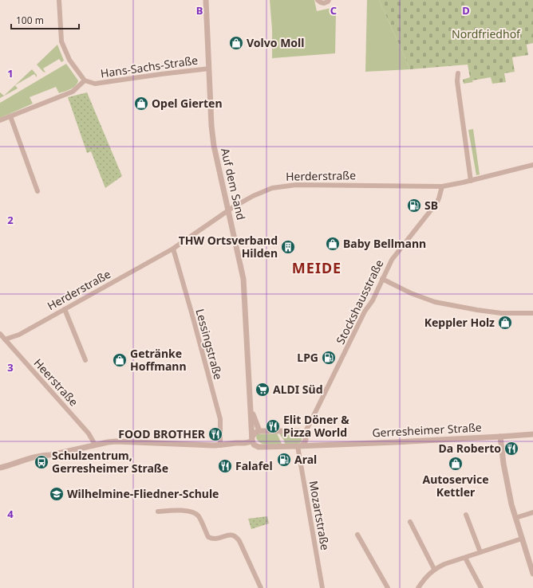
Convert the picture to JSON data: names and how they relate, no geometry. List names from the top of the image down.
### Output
{
  "streets": {
    "street": [
      "Hans-Sachs-Straße",
      "Herderstraße",
      "Auf dem Sand",
      "Stockshausstraße",
      "Lessingstraße",
      "Heerstraße",
      "Gerresheimer Straße",
      "Mozartstraße"
    ]
  },
  "crossings": [
    ["Hans-Sachs-Straße", "Auf dem Sand"],
    ["Herderstraße", "Auf dem Sand"],
    ["Herderstraße", "Stockshausstraße"],
    ["Herderstraße", "Lessingstraße"],
    ["Herderstraße", "Heerstraße"],
    ["Auf dem Sand", "Gerresheimer Straße"],
    ["Stockshausstraße", "Gerresheimer Straße"],
    ["Lessingstraße", "Gerresheimer Straße"],
    ["Heerstraße", "Gerresheimer Straße"],
    ["Gerresheimer Straße", "Mozartstraße"]
  ],
  "districts": ["MEIDE"],
  "parks": ["Nordfriedhof"],
  "places": {
    "shop": [
      "Volvo Moll",
      "Opel Gierten",
      "Baby Bellmann",
      "Keppler Holz",
      "Getränke Hoffmann",
      "Autoservice Kettler"
    ],
    "fuel station": ["SB", "LPG", "Aral"],
    "building": ["THW Ortsverband Hilden"],
    "supermarket": ["ALDI Süd"],
    "restaurant": [
      "Elit Döner & Pizza World",
      "FOOD BROTHER",
      "Da Roberto",
      "Falafel"
    ],
    "bus stop": ["Schulzentrum, Gerresheimer Straße"],
    "school or university": ["Wilhelmine-Fliedner-Schule"]
  },
  "scale_bar": "100 m",
  "grid": {
    "columns": ["B", "C", "D"],
    "rows": [
      "1",
      "2",
      "3",
      "4"
    ]
  }
}
